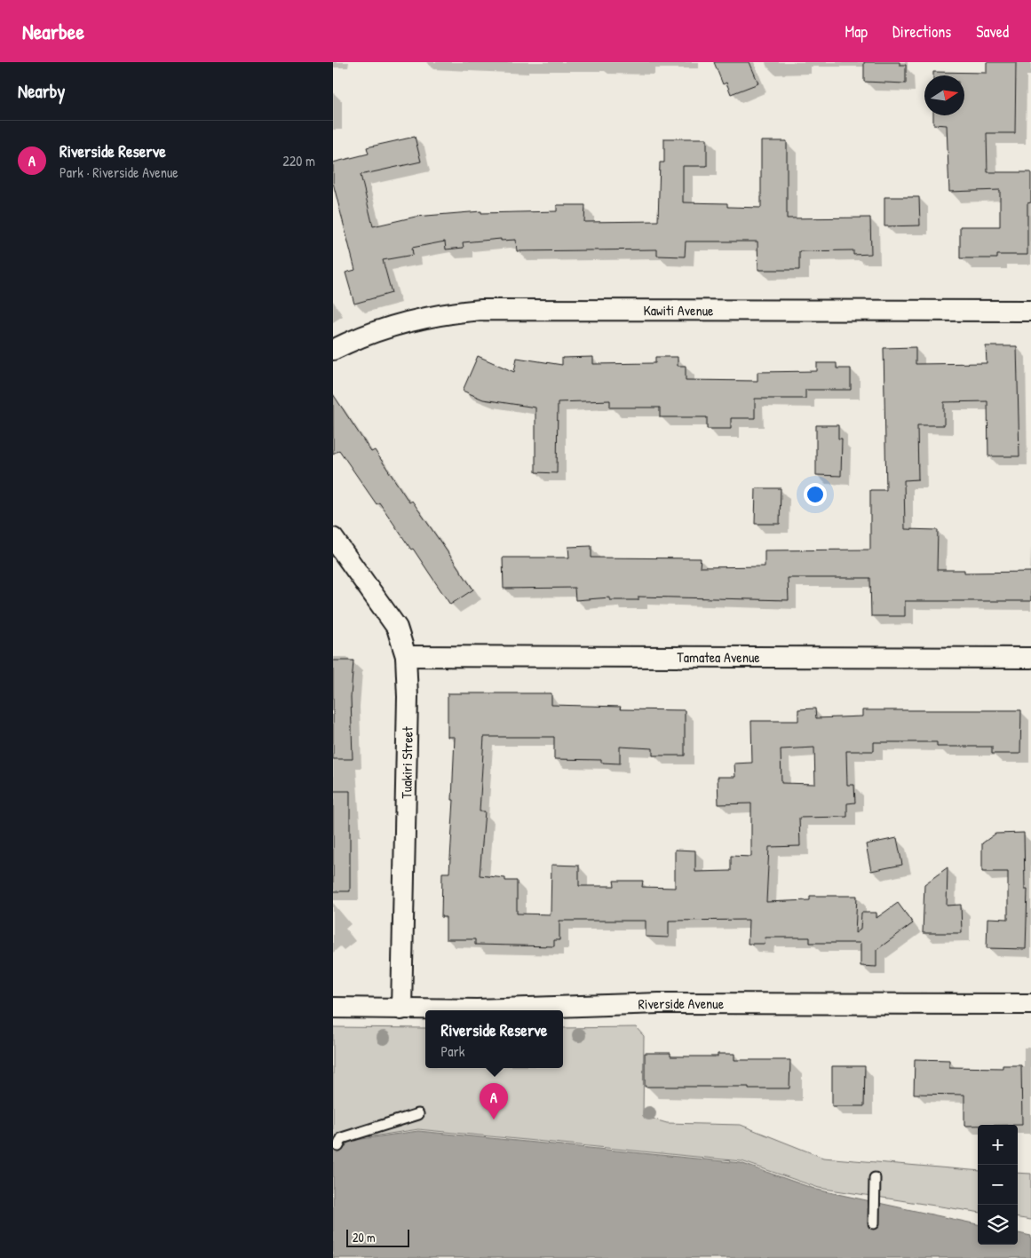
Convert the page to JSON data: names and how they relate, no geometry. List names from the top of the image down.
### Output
{
  "streets": {
    "street": [
      "Kawiti Avenue",
      "Tamatea Avenue",
      "Tuakiri Street",
      "Riverside Avenue"
    ]
  },
  "crossings": [
    ["Tamatea Avenue", "Tuakiri Street"],
    ["Tuakiri Street", "Riverside Avenue"]
  ],
  "scale_bar": "20 m",
  "north": "right",
  "page": {
    "header": "Nearbee",
    "nav": ["Map", "Directions", "Saved"],
    "heading": "Nearby",
    "list": [
      {
        "mark": "A",
        "name": "Riverside Reserve",
        "note": "Park · Riverside Avenue",
        "value": "220 m"
      }
    ],
    "popup": ["Riverside Reserve", "Park"],
    "pins": "A",
    "map_buttons": ["+", "−"],
    "scale": "20 m"
  }
}
